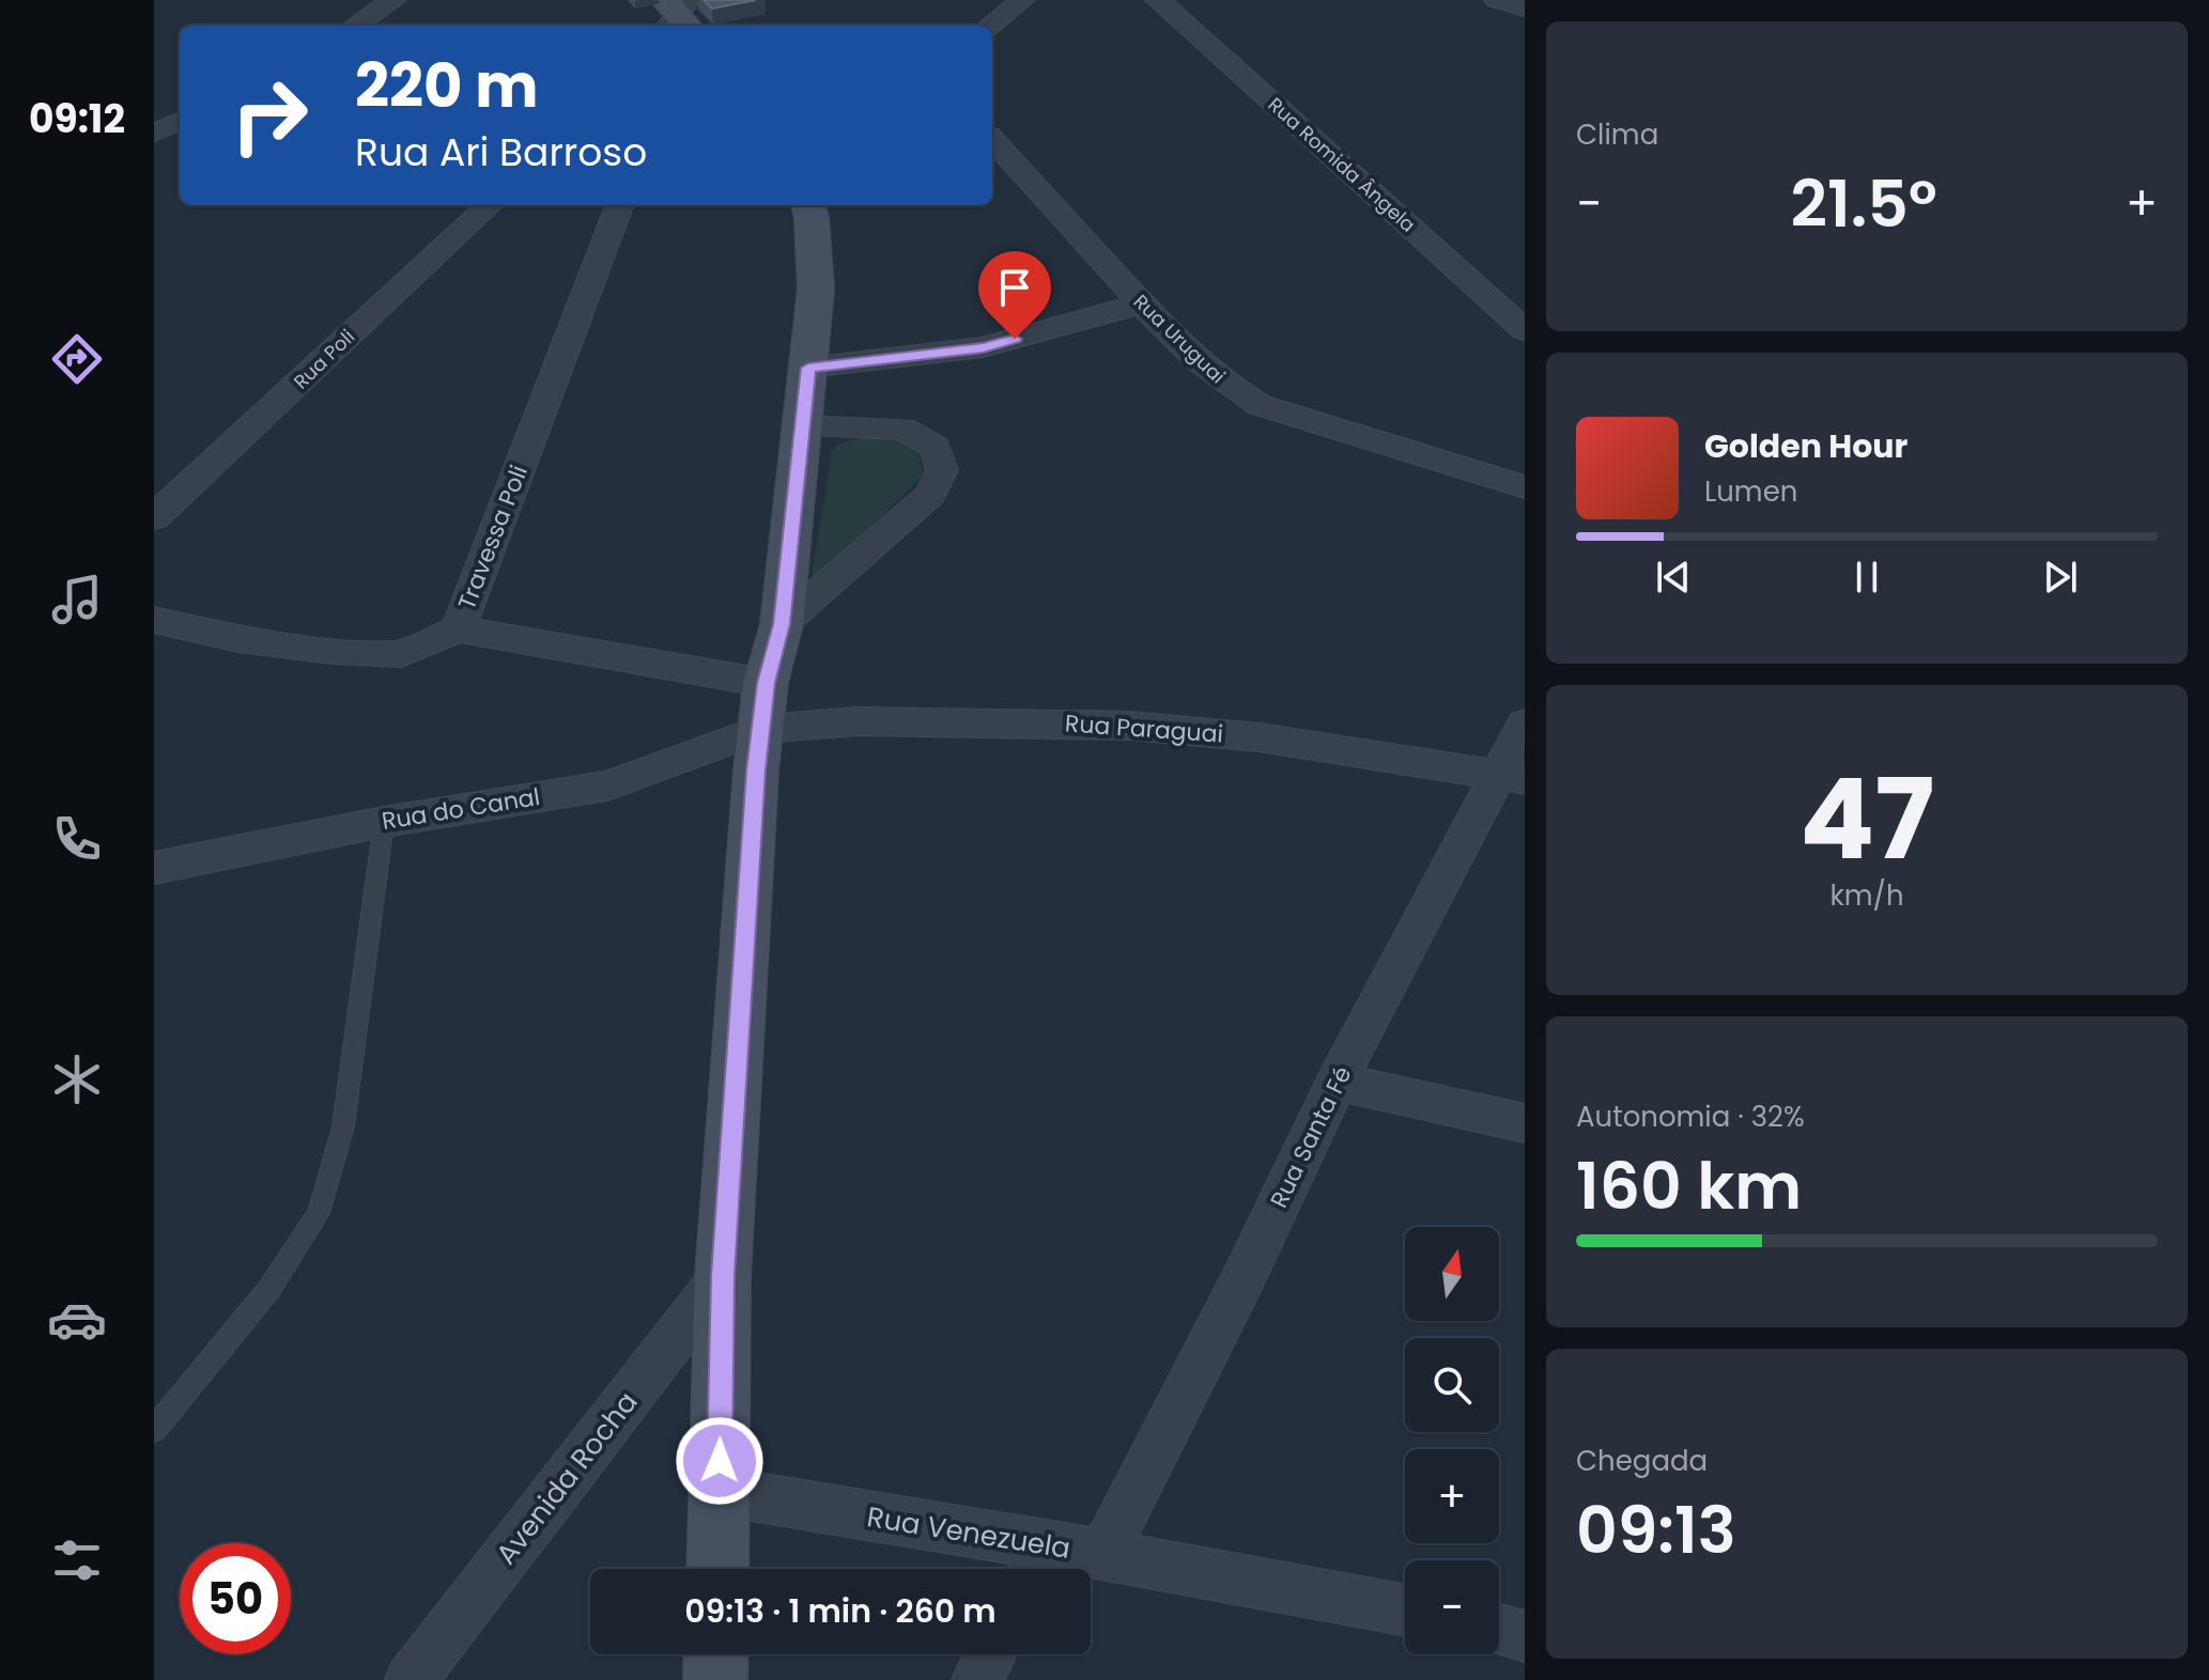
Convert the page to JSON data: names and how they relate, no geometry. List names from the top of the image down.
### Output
{
  "streets": {
    "street": [
      "Rua Romida Ângela",
      "Rua Uruguai",
      "Rua Poli",
      "Travessa Poli",
      "Rua Paraguai",
      "Rua do Canal",
      "Rua Santa Fé",
      "Avenida Rocha",
      "Rua Venezuela"
    ]
  },
  "crossings": [
    ["Travessa Poli", "Rua Paraguai"],
    ["Travessa Poli", "Rua do Canal"],
    ["Rua Paraguai", "Rua do Canal"],
    ["Rua Paraguai", "Rua Santa Fé"],
    ["Rua Santa Fé", "Rua Venezuela"]
  ],
  "north": "top",
  "page": {
    "tabs": "09:12",
    "tile": [
      "Clima",
      ["47", "km/h"],
      ["Autonomia · 32%", "160 km"],
      ["Chegada", "09:13"]
    ],
    "turn": ["220 m", "Rua Ari Barroso"],
    "heat": ["−", "21.5°", "+"],
    "song": ["Golden Hour", "Lumen"],
    "map_buttons": ["+", "−"],
    "limit": "50",
    "trip": "09:13 · 1 min · 260 m"
  }
}
